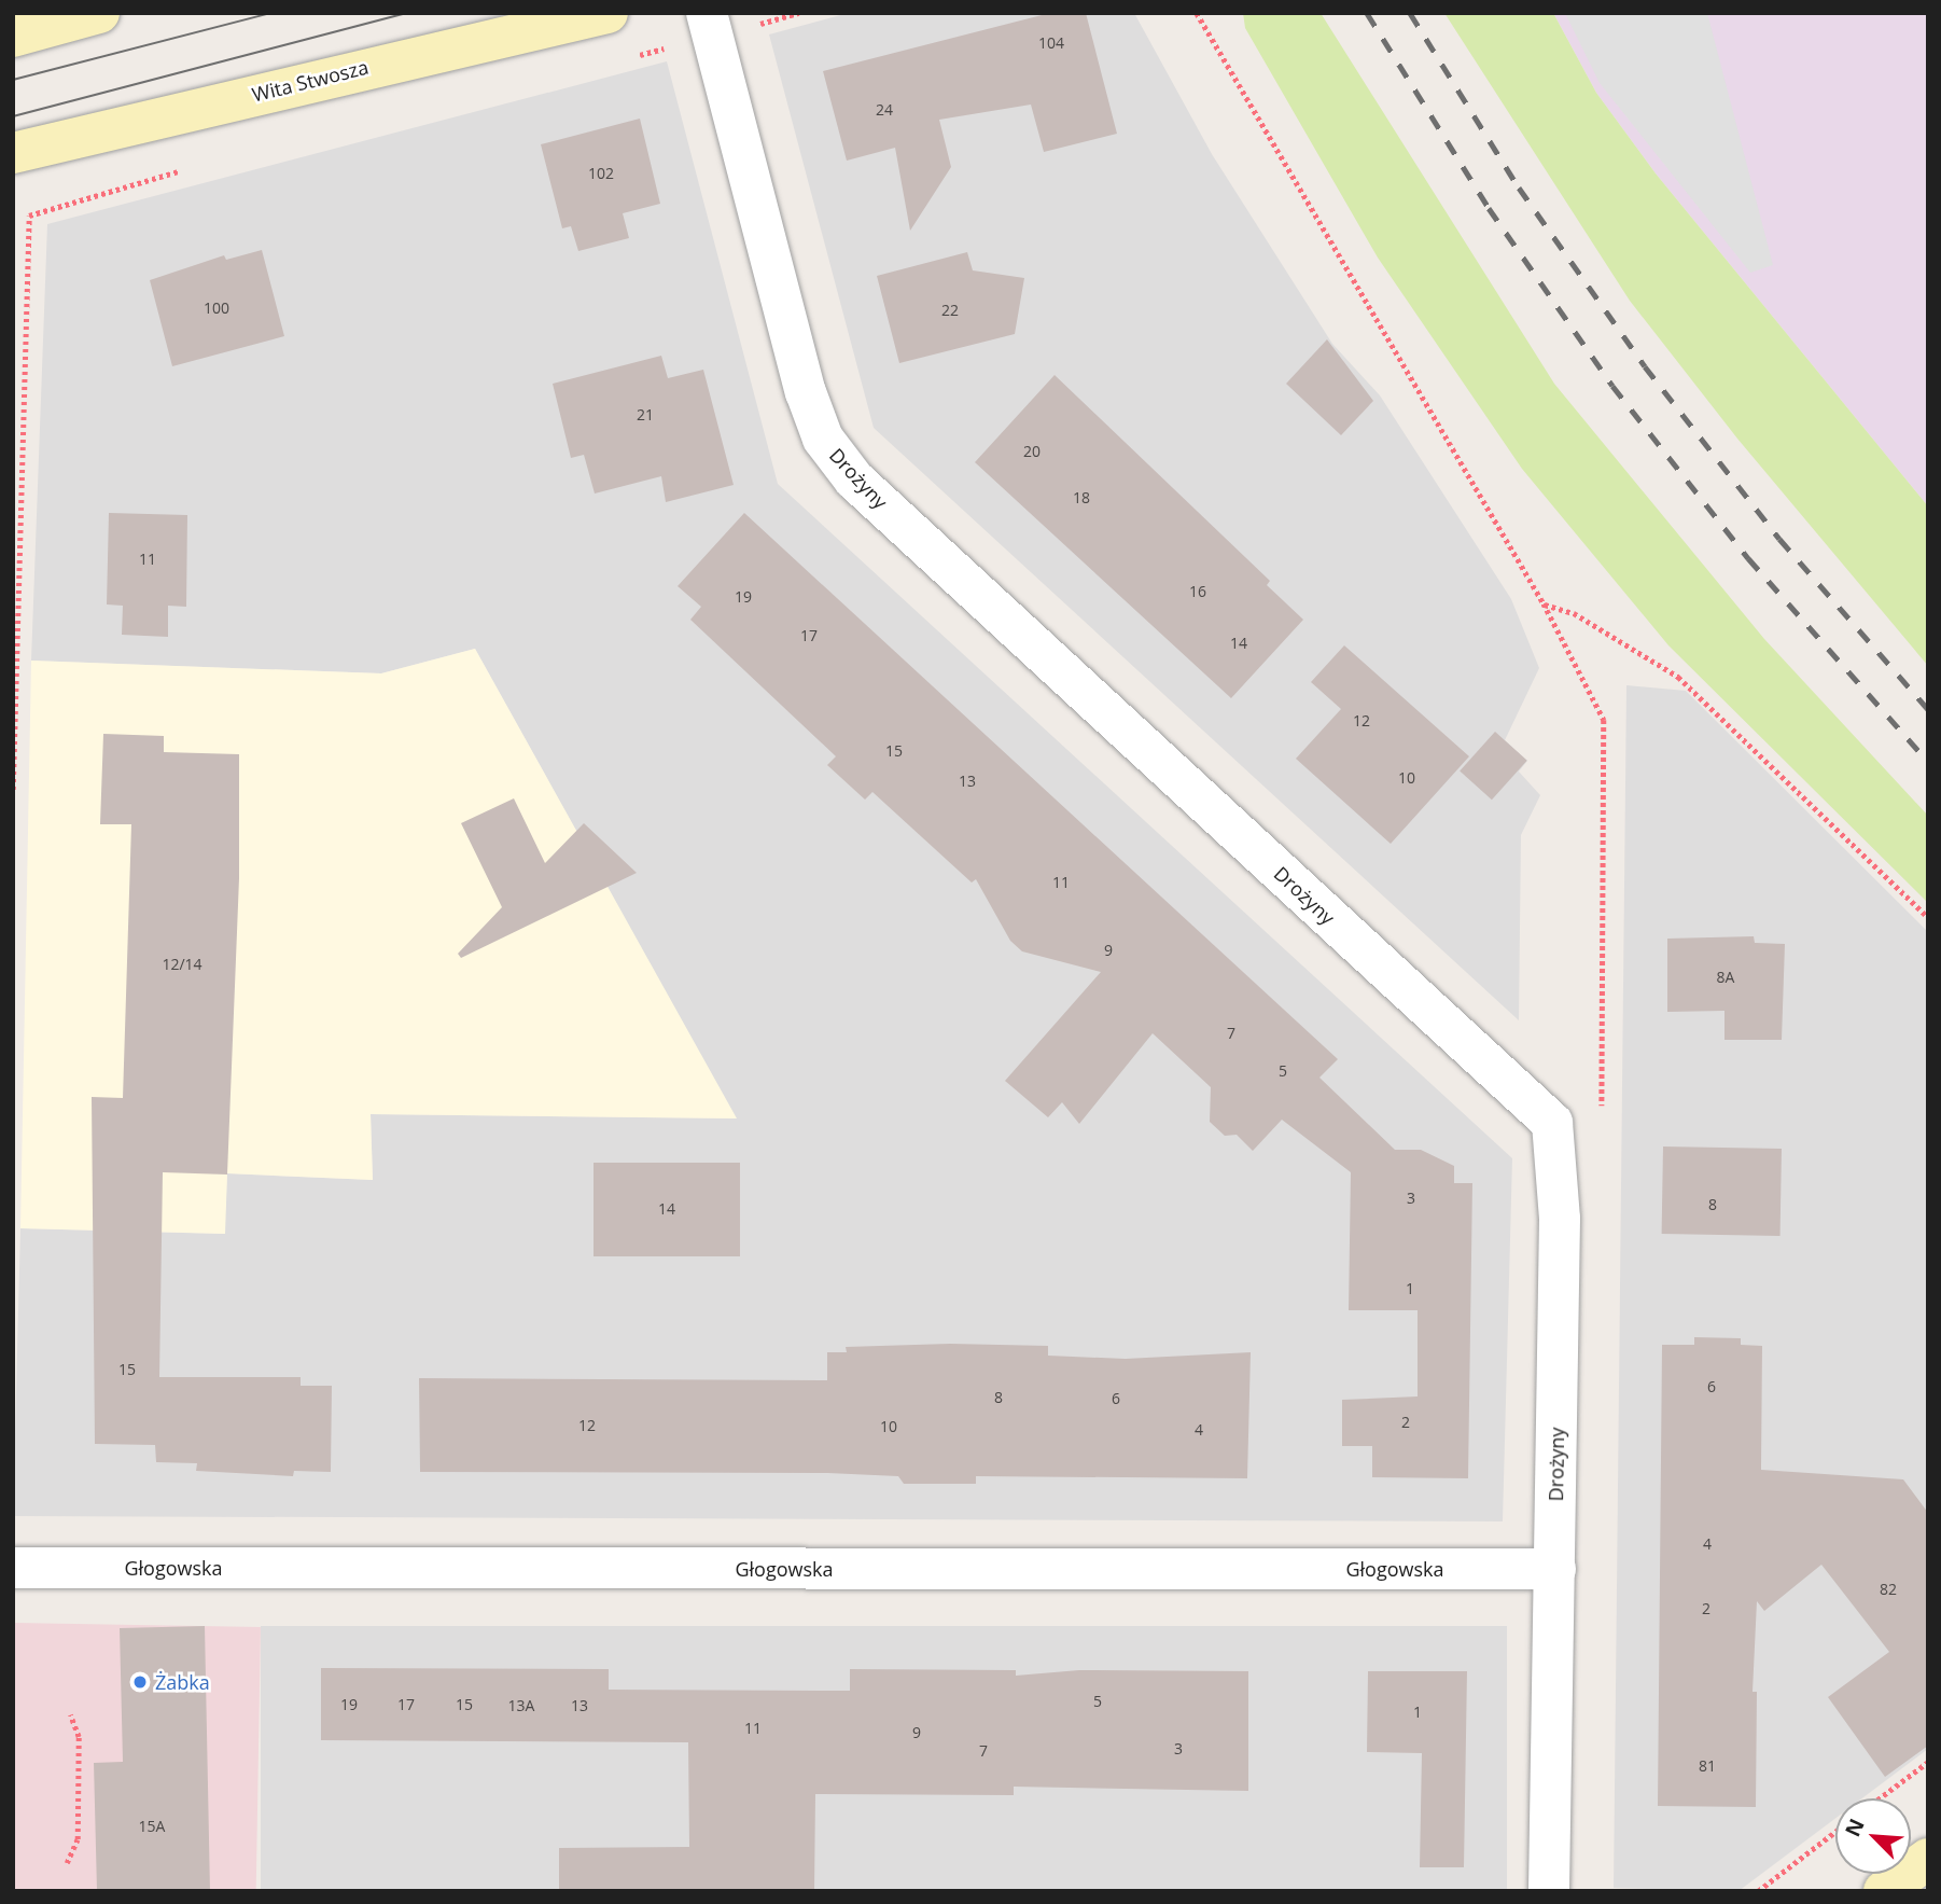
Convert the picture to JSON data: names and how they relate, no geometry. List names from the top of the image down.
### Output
{
  "streets": {
    "street": ["Wita Stwosza", "Drożyny", "Głogowska"]
  },
  "crossings": [
    ["Drożyny", "Głogowska"]
  ],
  "places": ["Żabka"],
  "house_numbers": [
    "104",
    "24",
    "102",
    "100",
    "22",
    "21",
    "20",
    "18",
    "11",
    "16",
    "19",
    "17",
    "14",
    "12",
    "15",
    "10",
    "13",
    "11",
    "9",
    "12/14",
    "8A",
    "7",
    "5",
    "3",
    "8",
    "14",
    "1",
    "15",
    "6",
    "8",
    "6",
    "2",
    "12",
    "10",
    "4",
    "4",
    "82",
    "2",
    "5",
    "19",
    "17",
    "15",
    "13A",
    "13",
    "1",
    "11",
    "9",
    "3",
    "7",
    "81",
    "15A"
  ],
  "north": "top left"
}
